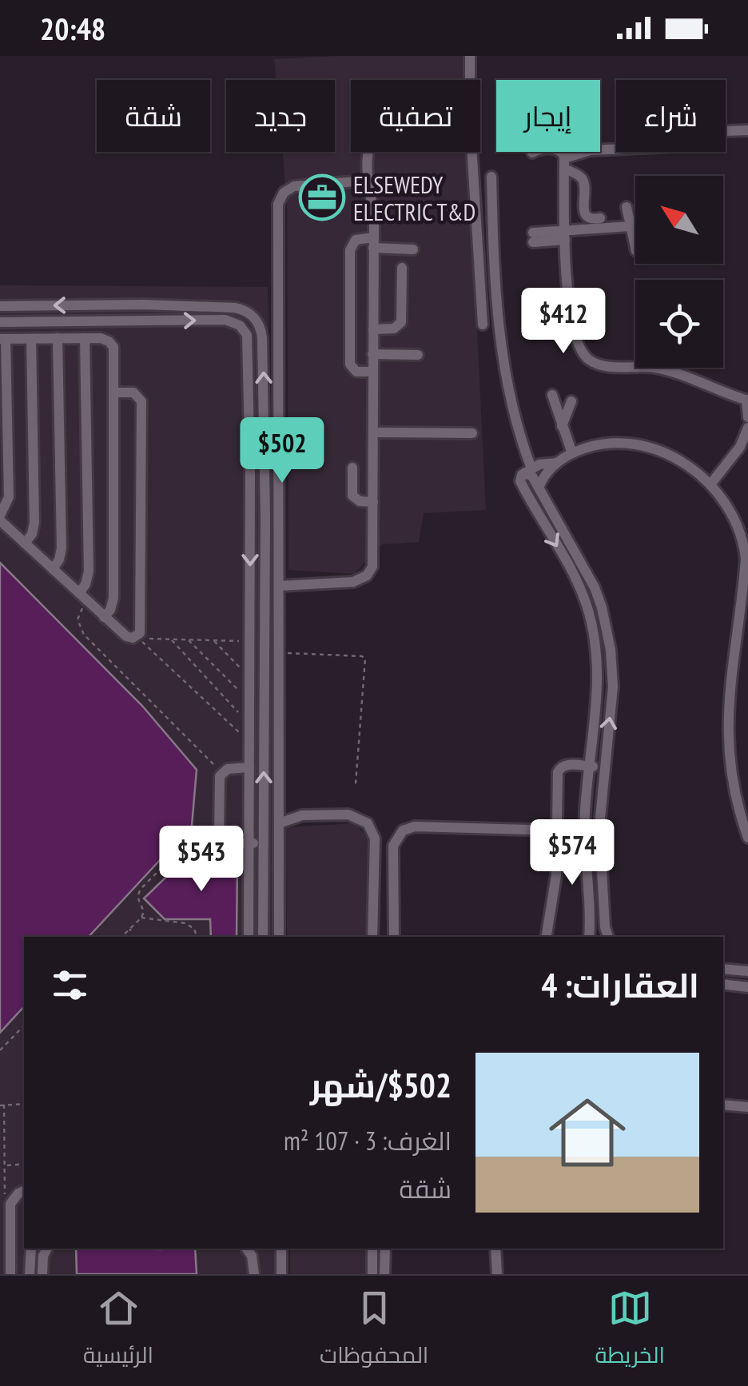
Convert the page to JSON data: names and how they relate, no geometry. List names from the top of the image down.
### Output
{
  "places": {
    "office": ["ELSEWEDY ELECTRIC T&D"]
  },
  "north": "top left",
  "page": {
    "status": "20:48",
    "chip": [
      "شراء",
      "إيجار",
      "تصفية",
      "جديد",
      "شقة"
    ],
    "price": [
      "$412",
      "$502",
      "$574",
      "$543"
    ],
    "heading": "العقارات: 4",
    "list": [
      {
        "name": "$502/شهر",
        "note": "الغرف: 3 · 107 m² · شقة"
      }
    ],
    "tabs": ["الخريطة", "المحفوظات", "الرئيسية"]
  }
}
